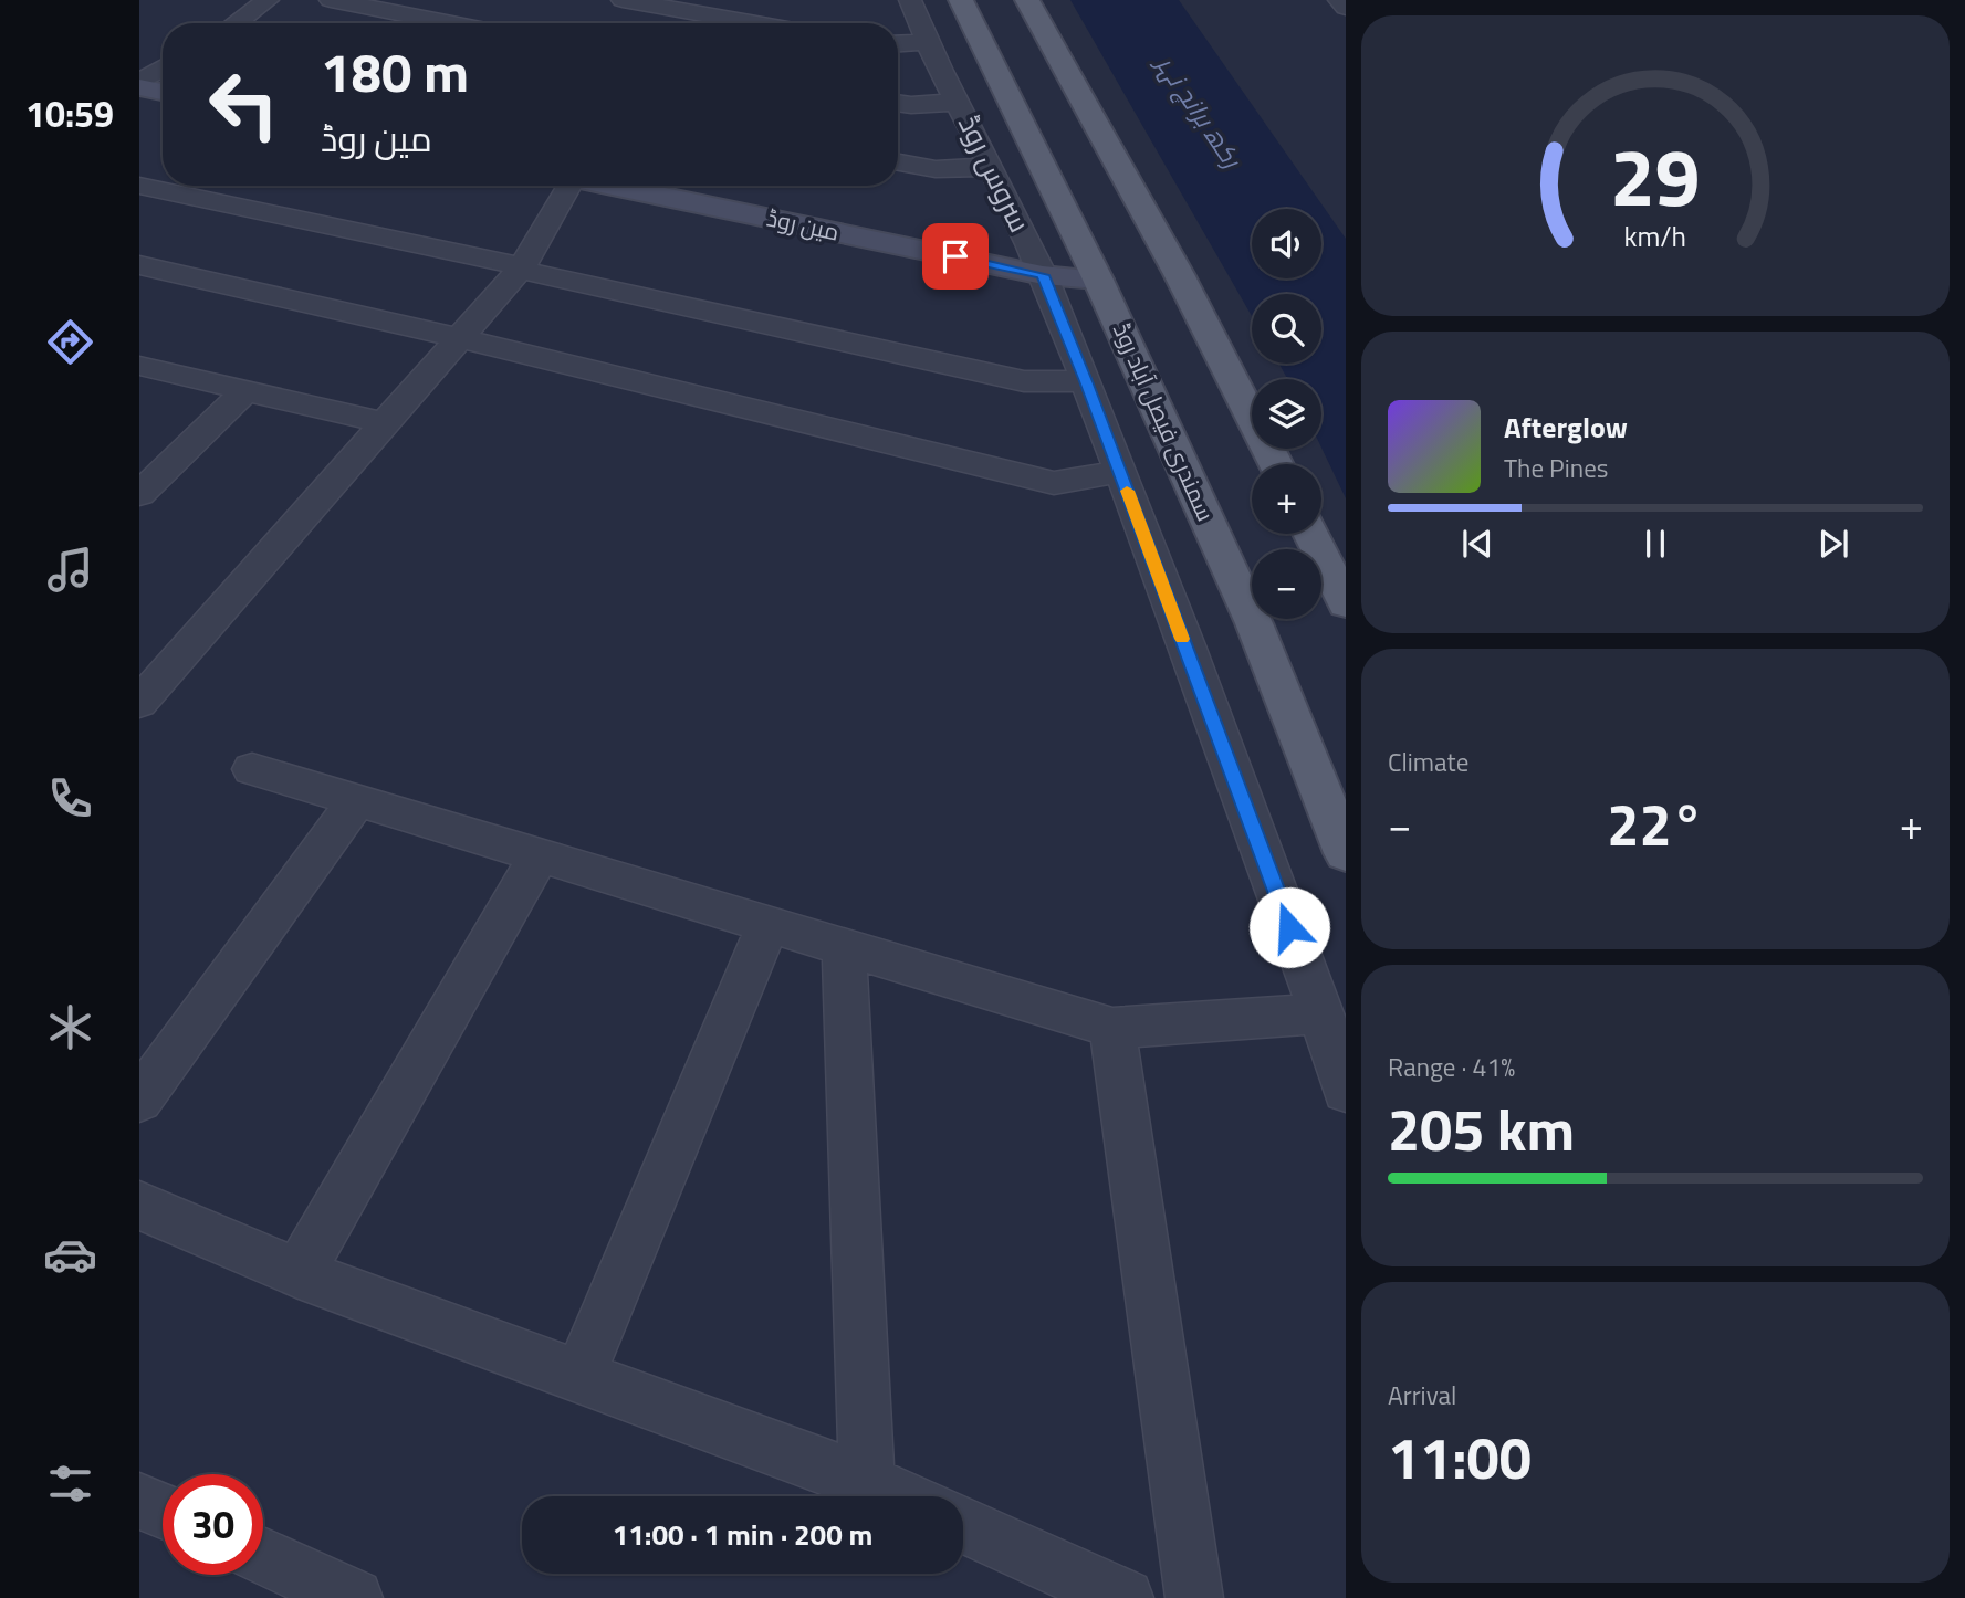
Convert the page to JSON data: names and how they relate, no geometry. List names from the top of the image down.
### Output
{
  "streets": {
    "main road": ["سمندری فیصل آباد روڈ"],
    "street": ["سروس روڈ", "مین روڈ"]
  },
  "crossings": [
    ["سروس روڈ", "مین روڈ"],
    ["مین روڈ", "سمندری فیصل آباد روڈ"]
  ],
  "water": ["رکھ برانچ نہر"],
  "page": {
    "tabs": "10:59",
    "turn": ["180 m", "مین روڈ"],
    "map_buttons": ["+", "−"],
    "song": ["Afterglow", "The Pines"],
    "tile": [
      "Climate",
      ["Range · 41%", "205 km"],
      ["Arrival", "11:00"]
    ],
    "heat": ["−", "22°", "+"],
    "limit": "30",
    "trip": "11:00 · 1 min · 200 m",
    "gauge": ["29", "km/h"]
  }
}
